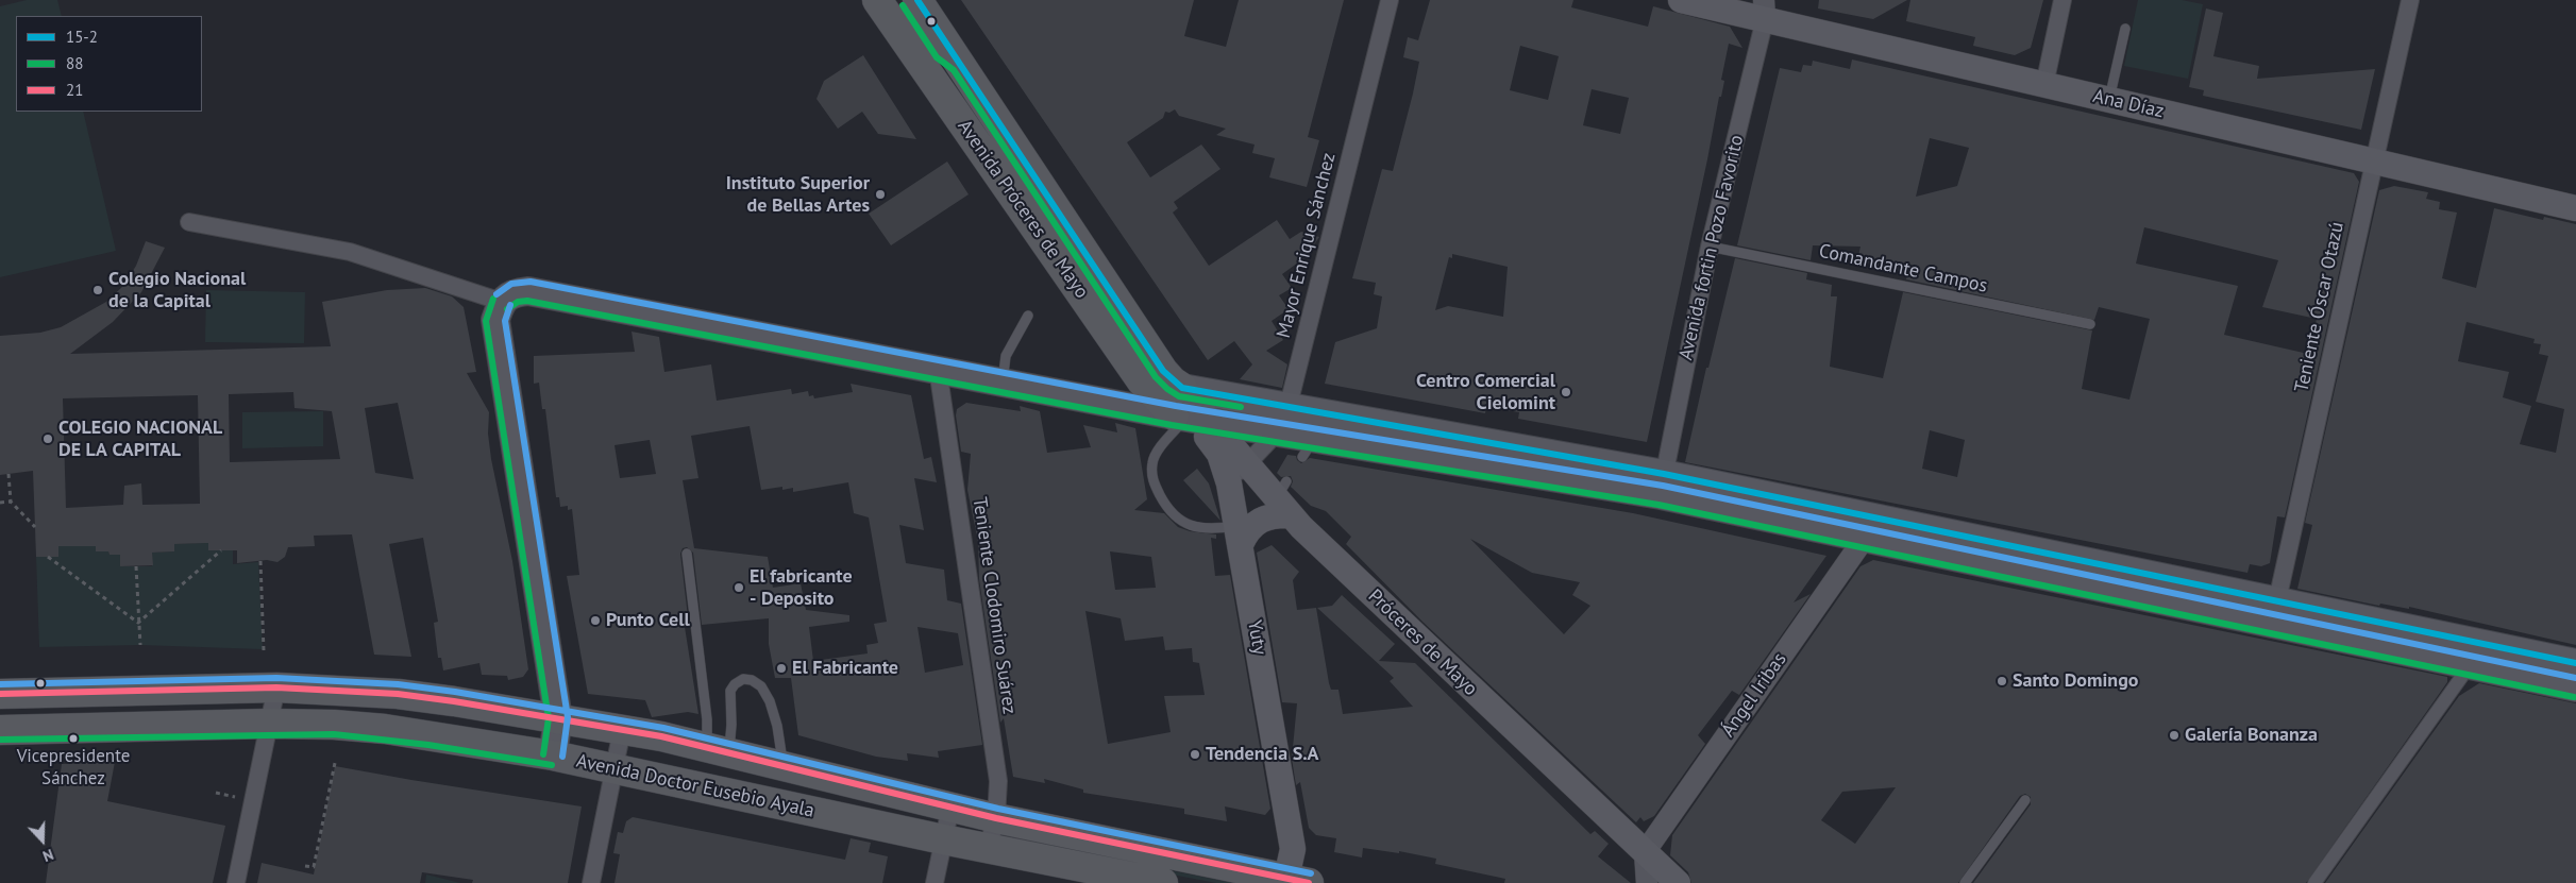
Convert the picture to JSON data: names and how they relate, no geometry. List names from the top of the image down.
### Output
{
  "streets": {
    "highway": ["Avenida Próceres de Mayo", "Avenida Doctor Eusebio Ayala"],
    "main road": ["Ana Díaz", "Yuty", "Próceres de Mayo"],
    "street": [
      "Mayor Enrique Sánchez",
      "Avenida fortin Pozo Favorito",
      "Teniente Óscar Otazú",
      "Teniente Clodomiro Suárez",
      "Ángel Iribas"
    ],
    "lane": ["Comandante Campos"]
  },
  "crossings": [
    ["Ana Díaz", "Avenida fortin Pozo Favorito"],
    ["Ana Díaz", "Teniente Óscar Otazú"],
    ["Avenida Próceres de Mayo", "Yuty"],
    ["Avenida Próceres de Mayo", "Próceres de Mayo"],
    ["Mayor Enrique Sánchez", "Yuty"],
    ["Mayor Enrique Sánchez", "Próceres de Mayo"],
    ["Avenida fortin Pozo Favorito", "Comandante Campos"],
    ["Teniente Clodomiro Suárez", "Avenida Doctor Eusebio Ayala"],
    ["Yuty", "Próceres de Mayo"],
    ["Yuty", "Avenida Doctor Eusebio Ayala"],
    ["Próceres de Mayo", "Ángel Iribas"]
  ],
  "places": [
    "Instituto Superior de Bellas Artes",
    "Colegio Nacional de la Capital",
    "Centro Comercial Cielomint",
    "COLEGIO NACIONAL DE LA CAPITAL",
    "El fabricante - Deposito",
    "Punto Cell",
    "El Fabricante",
    "Santo Domingo",
    "Galería Bonanza",
    "Vicepresidente Sánchez",
    "Tendencia S.A"
  ],
  "lines": ["transit line 15-2", "transit line 88", "transit line 21"],
  "legend": ["15-2", "88", "21"],
  "north": "bottom"
}
